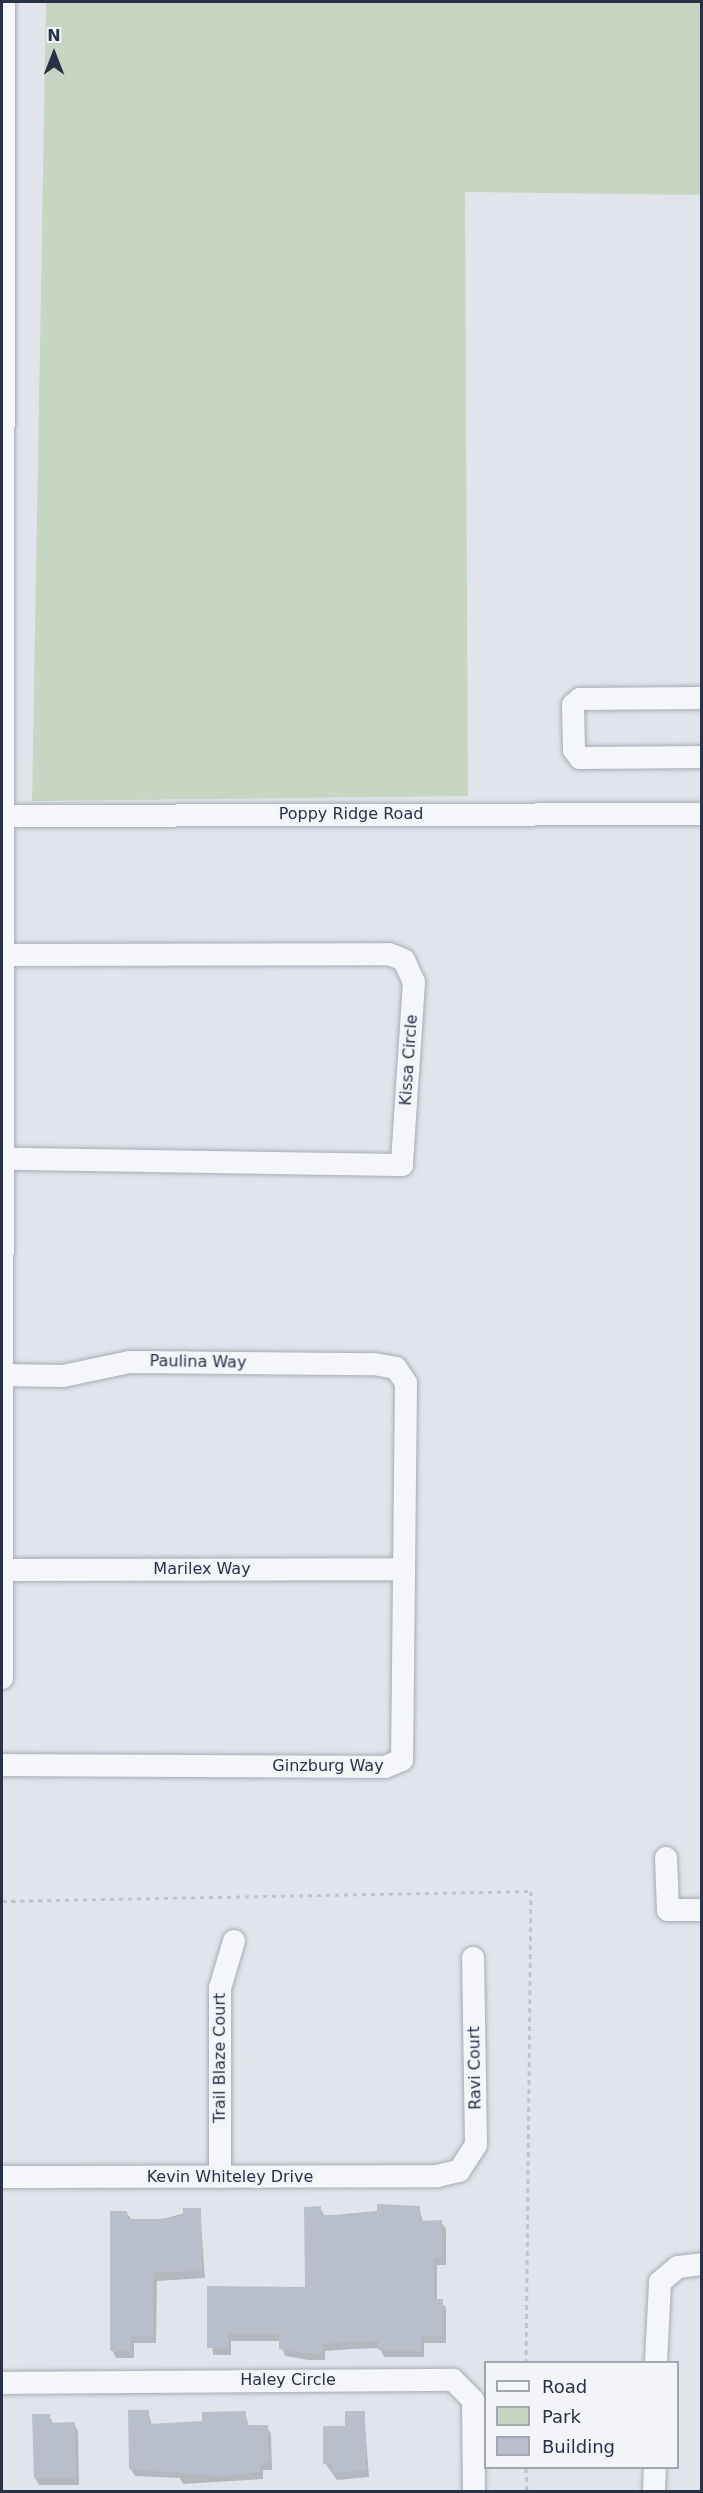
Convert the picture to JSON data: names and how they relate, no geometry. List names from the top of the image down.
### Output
{
  "streets": {
    "street": [
      "Poppy Ridge Road",
      "Kissa Circle",
      "Paulina Way",
      "Marilex Way",
      "Ginzburg Way",
      "Trail Blaze Court",
      "Ravi Court",
      "Kevin Whiteley Drive",
      "Haley Circle"
    ]
  },
  "crossings": [
    ["Paulina Way", "Ginzburg Way"],
    ["Marilex Way", "Ginzburg Way"],
    ["Trail Blaze Court", "Kevin Whiteley Drive"],
    ["Ravi Court", "Kevin Whiteley Drive"]
  ],
  "legend": ["Road", "Park", "Building"],
  "north": "top"
}
